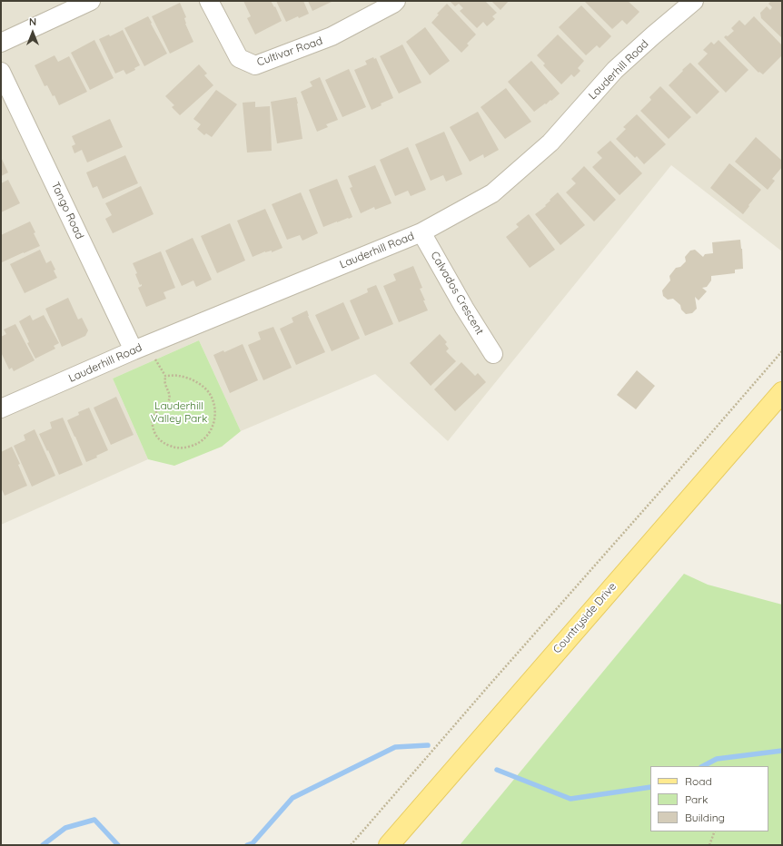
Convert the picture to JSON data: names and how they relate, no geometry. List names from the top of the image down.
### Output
{
  "streets": {
    "main road": ["Countryside Drive"],
    "street": [
      "Cultivar Road",
      "Lauderhill Road",
      "Tango Road",
      "Calvados Crescent"
    ]
  },
  "crossings": [
    ["Lauderhill Road", "Tango Road"],
    ["Lauderhill Road", "Calvados Crescent"]
  ],
  "parks": ["Lauderhill Valley Park"],
  "legend": ["Road", "Park", "Building"],
  "north": "top"
}
